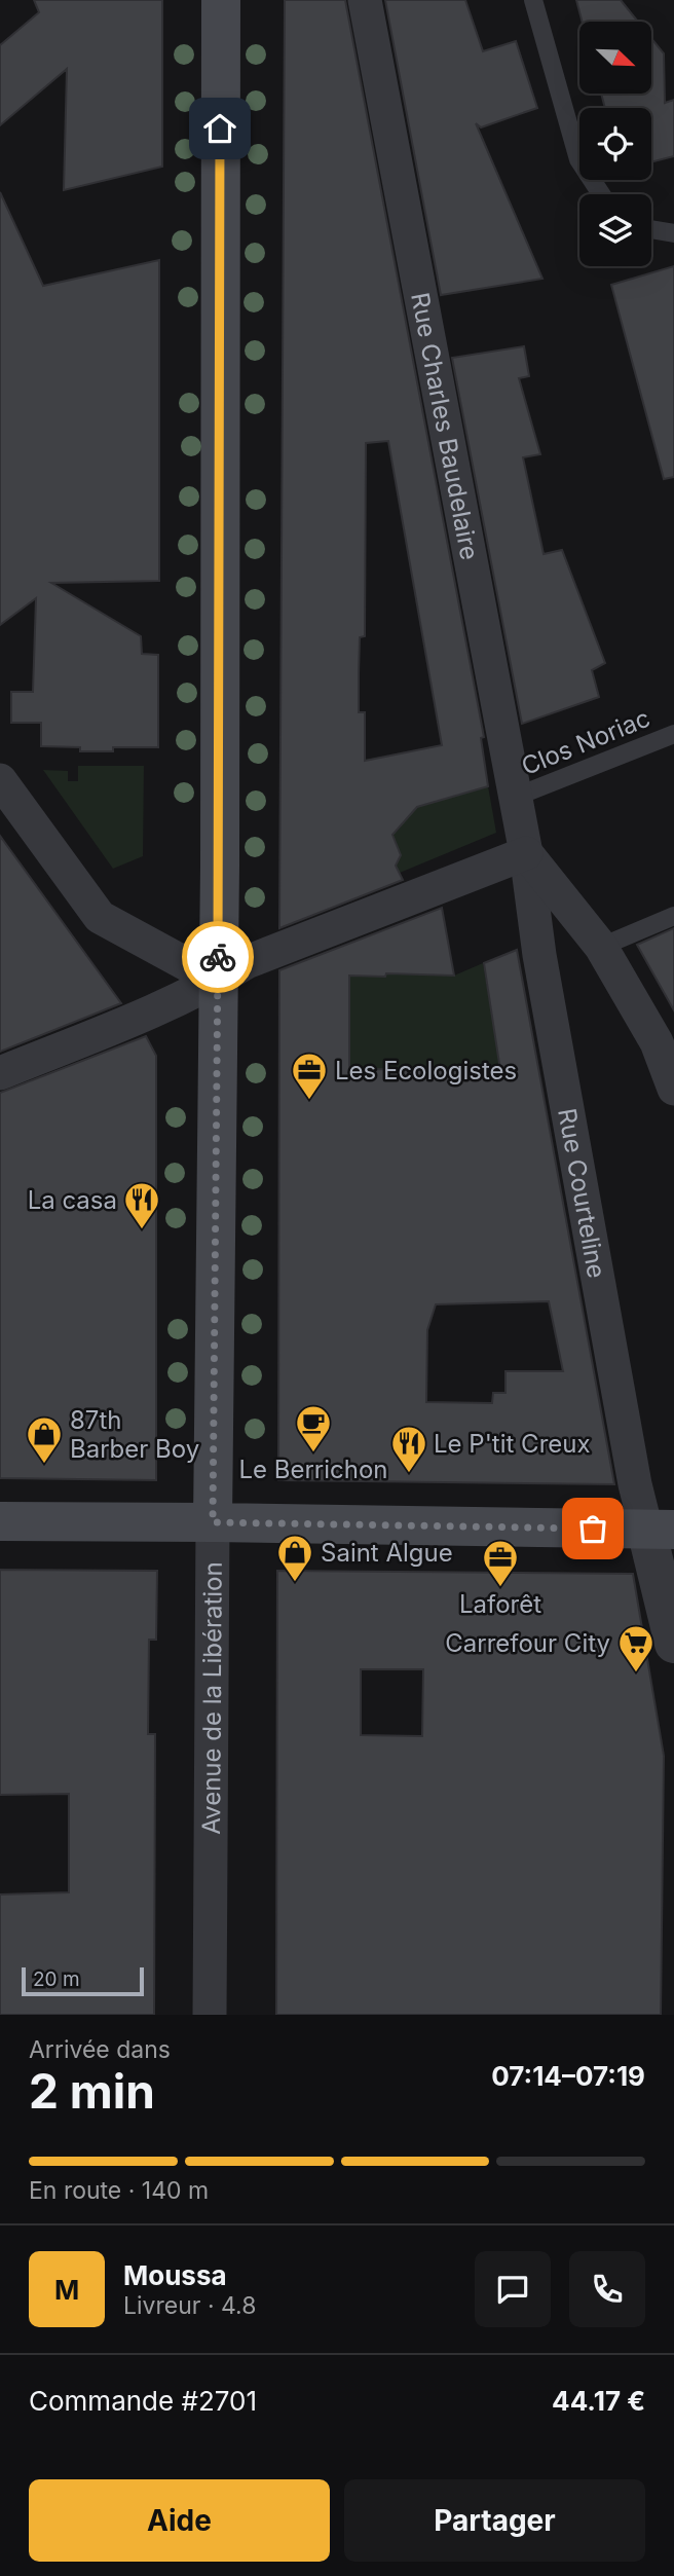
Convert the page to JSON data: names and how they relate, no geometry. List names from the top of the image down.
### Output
{
  "streets": {
    "main road": ["Avenue de la Libération"],
    "street": ["Rue Charles Baudelaire", "Rue Courteline"],
    "lane": ["Clos Noriac"]
  },
  "crossings": [
    ["Rue Charles Baudelaire", "Clos Noriac"],
    ["Rue Charles Baudelaire", "Rue Courteline"]
  ],
  "places": {
    "office": ["Les Ecologistes", "Laforêt"],
    "restaurant": ["La casa", "Le P'tit Creux"],
    "cafe": ["Le Berrichon"],
    "shop": ["87th Barber Boy", "Saint Algue"],
    "supermarket": ["Carrefour City"]
  },
  "scale_bar": "20 m",
  "north": "bottom right",
  "page": {
    "scale": "20 m",
    "heading": ["2 min", "Arrivée dans", "07:14–07:19"],
    "panel": [
      "Moussa",
      "Livreur · 4.8",
      "Commande #2701",
      "44.17 €"
    ],
    "bar": "En route · 140 m",
    "round": "M",
    "buttons": ["Aide", "Partager"]
  }
}
